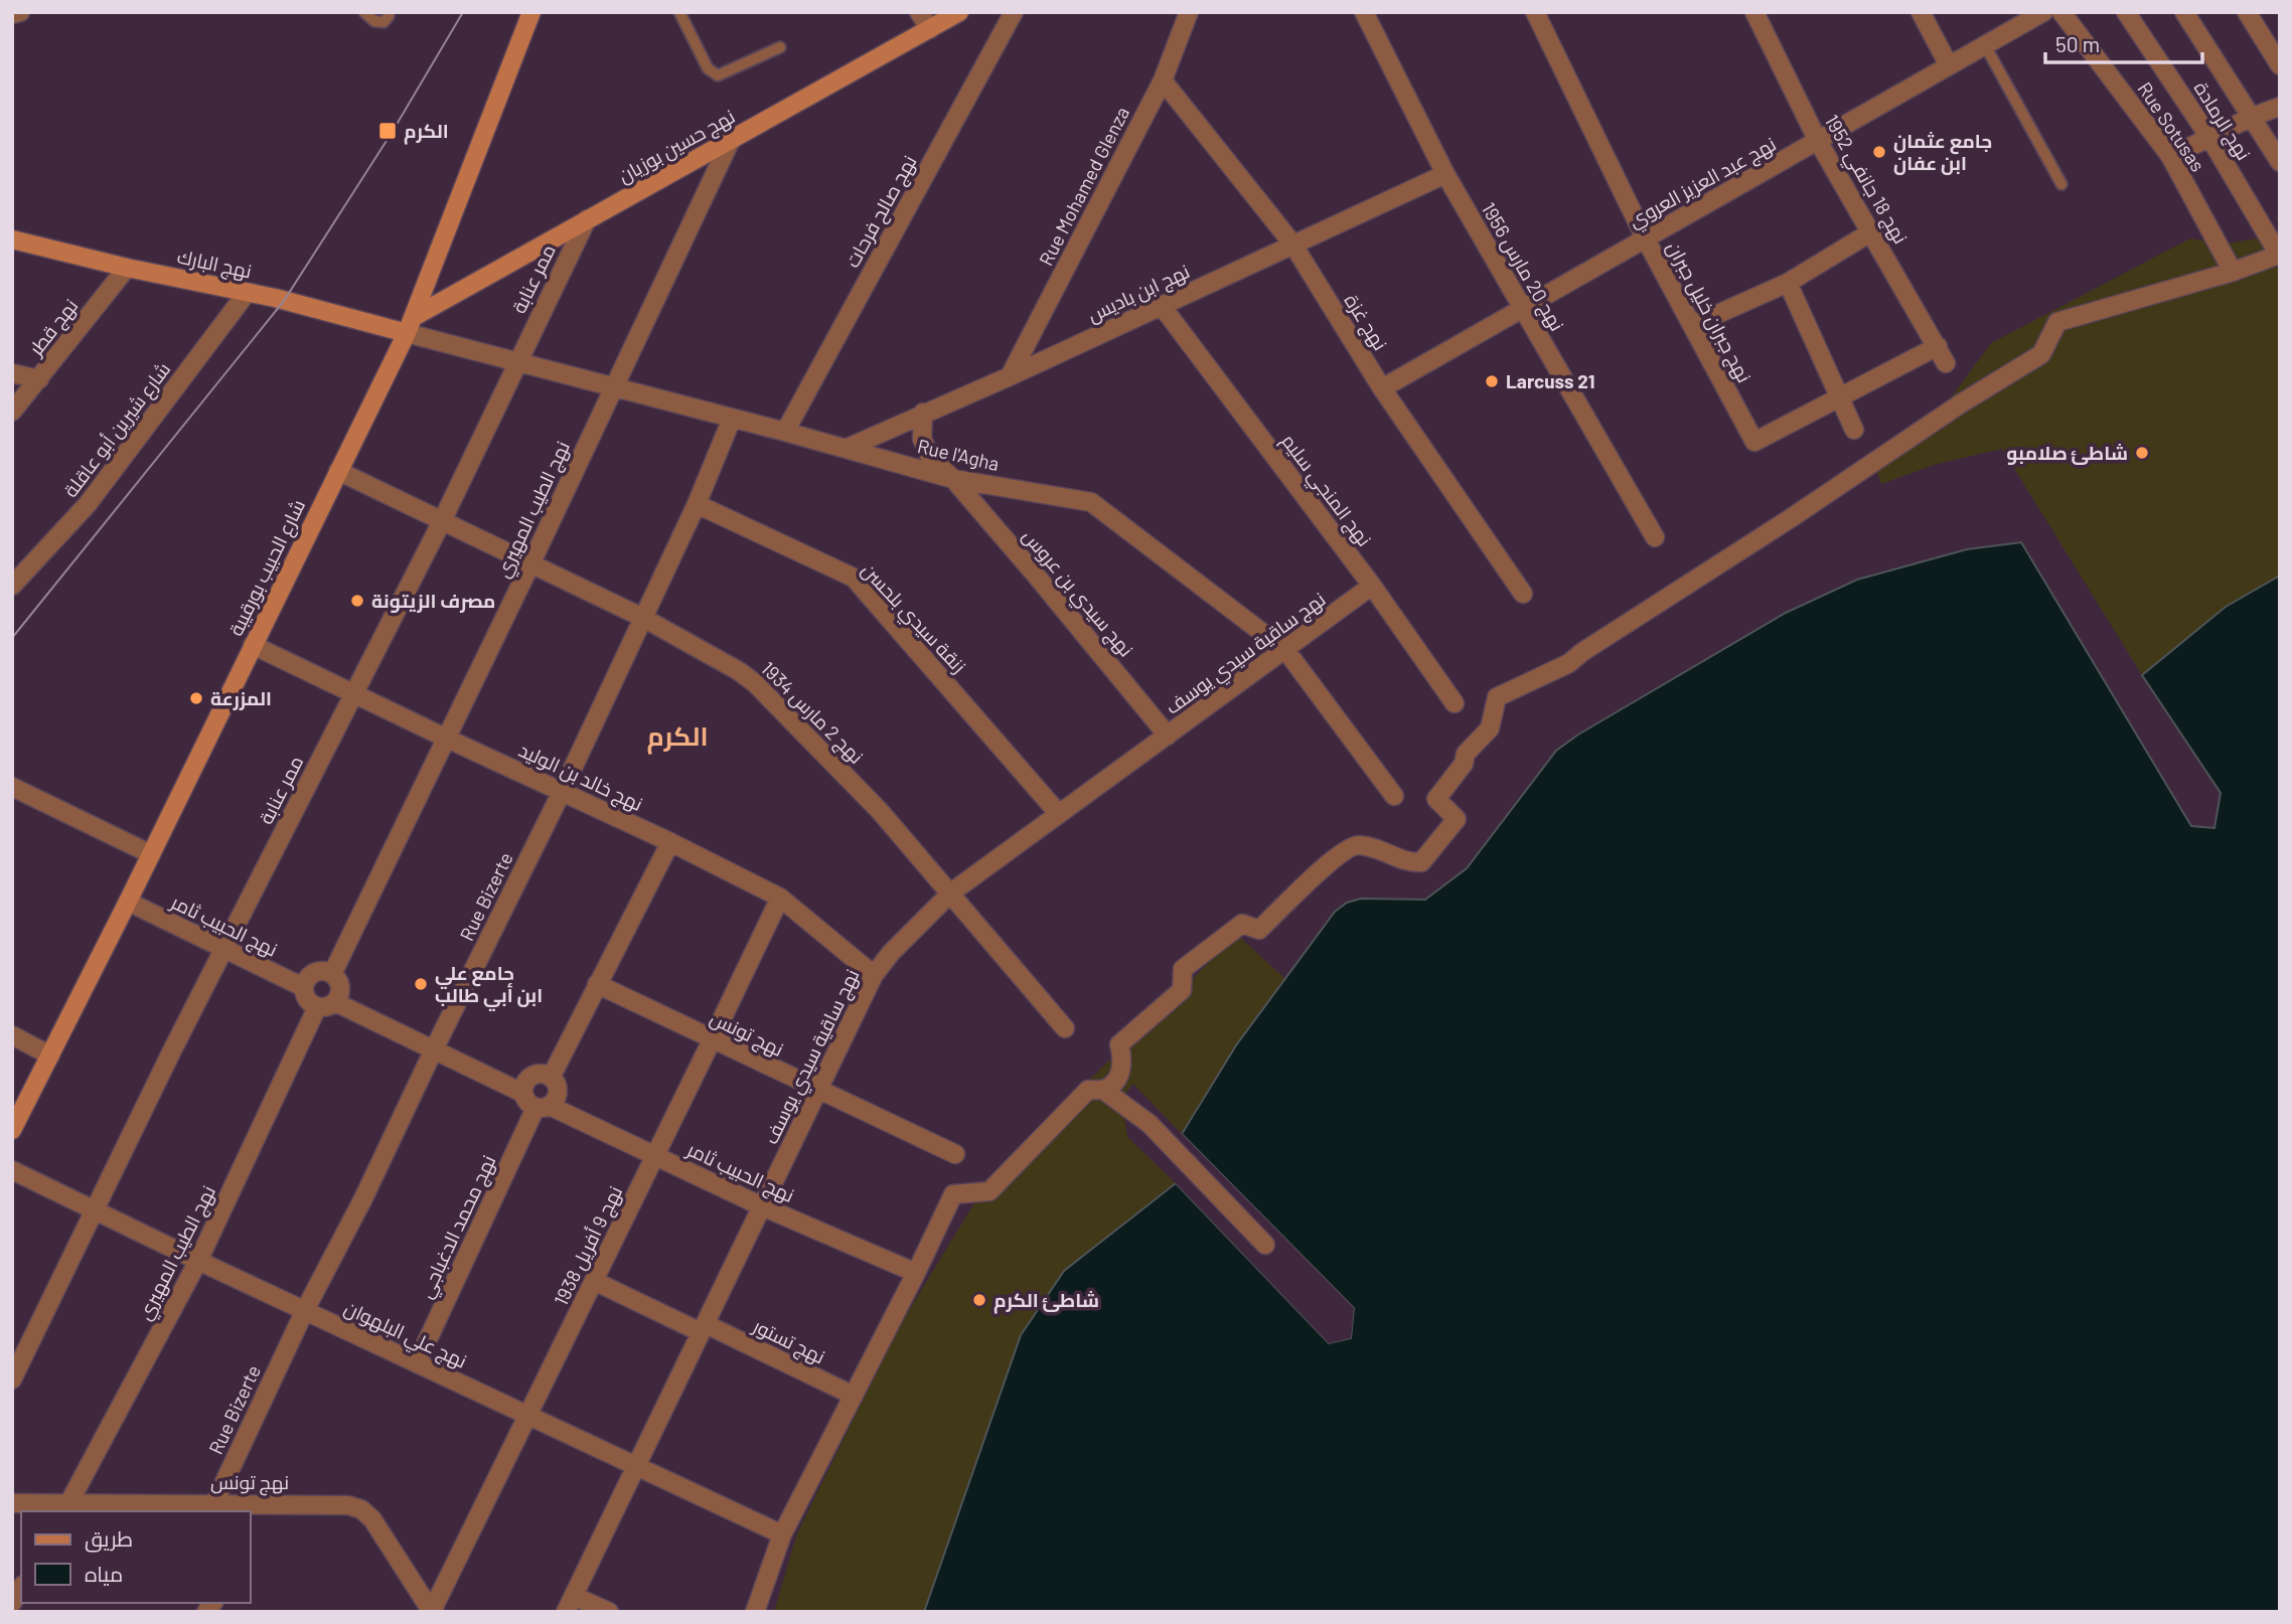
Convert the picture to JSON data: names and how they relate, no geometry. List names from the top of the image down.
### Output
{
  "streets": {
    "main road": ["نهج حسين بوزيان", "نهج البارك", "شارع الحبيب بورقيبة"],
    "street": [
      "نهج الرمادة",
      "Rue Sotusas",
      "نهج 18 جانفي 1952",
      "نهج عبد العزيز العروي",
      "Rue Mohamed Glenza",
      "نهج صالح فرحات",
      "نهج 20 مارس 1956",
      "ممر عنابة",
      "نهج ابن باديس",
      "نهج جبران خليل جبران",
      "نهج غزة",
      "نهج قطر",
      "شارع شيرين أبو عاقلة",
      "Rue l'Agha",
      "نهج المنجي سليم",
      "نهج الطيب المهيري",
      "نهج سيدي بن عروس",
      "زنقة سيدي بلحسن",
      "نهج ساقية سيدي يوسف",
      "نهج 2 مارس 1934",
      "نهج خالد بن الوليد",
      "Rue Bizerte",
      "نهج الحبيب ثامر",
      "نهج تونس",
      "نهج محمد الدغباجي",
      "نهج 9 أفريل 1938",
      "نهج علي البلهوان",
      "نهج تستور"
    ]
  },
  "crossings": [
    ["نهج حسين بوزيان", "نهج البارك"],
    ["نهج حسين بوزيان", "ممر عنابة"],
    ["نهج حسين بوزيان", "Rue l'Agha"],
    ["نهج حسين بوزيان", "نهج الطيب المهيري"],
    ["نهج حسين بوزيان", "شارع الحبيب بورقيبة"],
    ["نهج 18 جانفي 1952", "نهج عبد العزيز العروي"],
    ["نهج عبد العزيز العروي", "نهج 20 مارس 1956"],
    ["نهج عبد العزيز العروي", "نهج جبران خليل جبران"],
    ["نهج عبد العزيز العروي", "نهج غزة"],
    ["Rue Mohamed Glenza", "نهج ابن باديس"],
    ["Rue Mohamed Glenza", "نهج غزة"],
    ["نهج صالح فرحات", "Rue l'Agha"],
    ["نهج البارك", "نهج قطر"],
    ["نهج البارك", "شارع شيرين أبو عاقلة"],
    ["نهج البارك", "Rue l'Agha"],
    ["نهج البارك", "شارع الحبيب بورقيبة"],
    ["نهج 20 مارس 1956", "نهج ابن باديس"],
    ["ممر عنابة", "Rue l'Agha"],
    ["ممر عنابة", "نهج 2 مارس 1934"],
    ["ممر عنابة", "نهج خالد بن الوليد"],
    ["ممر عنابة", "نهج الحبيب ثامر"],
    ["ممر عنابة", "نهج علي البلهوان"],
    ["نهج ابن باديس", "نهج غزة"],
    ["نهج ابن باديس", "Rue l'Agha"],
    ["نهج ابن باديس", "نهج المنجي سليم"],
    ["نهج ابن باديس", "نهج سيدي بن عروس"],
    ["Rue l'Agha", "نهج الطيب المهيري"],
    ["Rue l'Agha", "شارع الحبيب بورقيبة"],
    ["Rue l'Agha", "نهج سيدي بن عروس"],
    ["Rue l'Agha", "نهج ساقية سيدي يوسف"],
    ["Rue l'Agha", "Rue Bizerte"],
    ["نهج المنجي سليم", "نهج ساقية سيدي يوسف"],
    ["نهج الطيب المهيري", "نهج 2 مارس 1934"],
    ["نهج الطيب المهيري", "نهج خالد بن الوليد"],
    ["نهج الطيب المهيري", "نهج الحبيب ثامر"],
    ["نهج الطيب المهيري", "نهج تونس"],
    ["نهج الطيب المهيري", "نهج علي البلهوان"],
    ["شارع الحبيب بورقيبة", "نهج 2 مارس 1934"],
    ["شارع الحبيب بورقيبة", "نهج خالد بن الوليد"],
    ["شارع الحبيب بورقيبة", "نهج الحبيب ثامر"],
    ["نهج سيدي بن عروس", "نهج ساقية سيدي يوسف"],
    ["زنقة سيدي بلحسن", "نهج ساقية سيدي يوسف"],
    ["زنقة سيدي بلحسن", "Rue Bizerte"],
    ["نهج ساقية سيدي يوسف", "نهج 2 مارس 1934"],
    ["نهج ساقية سيدي يوسف", "نهج خالد بن الوليد"],
    ["نهج ساقية سيدي يوسف", "نهج الحبيب ثامر"],
    ["نهج ساقية سيدي يوسف", "نهج تونس"],
    ["نهج ساقية سيدي يوسف", "نهج علي البلهوان"],
    ["نهج ساقية سيدي يوسف", "نهج تستور"],
    ["نهج 2 مارس 1934", "Rue Bizerte"],
    ["نهج خالد بن الوليد", "Rue Bizerte"],
    ["نهج خالد بن الوليد", "نهج 9 أفريل 1938"],
    ["Rue Bizerte", "نهج تونس"],
    ["Rue Bizerte", "نهج علي البلهوان"],
    ["نهج الحبيب ثامر", "نهج محمد الدغباجي"],
    ["نهج الحبيب ثامر", "نهج 9 أفريل 1938"],
    ["نهج تونس", "نهج 9 أفريل 1938"],
    ["نهج محمد الدغباجي", "نهج علي البلهوان"],
    ["نهج 9 أفريل 1938", "نهج علي البلهوان"],
    ["نهج 9 أفريل 1938", "نهج تستور"]
  ],
  "districts": ["الكرم"],
  "places": {
    "transit": ["الكرم"],
    "other": [
      "جامع عثمان ابن عفان",
      "Larcuss 21",
      "شاطئ صلامبو",
      "مصرف الزيتونة",
      "المزرعة",
      "جامع علي ابن أبي طالب",
      "شاطئ الکرم"
    ]
  },
  "legend": ["طريق", "مياه"],
  "scale_bar": "50 m"
}
